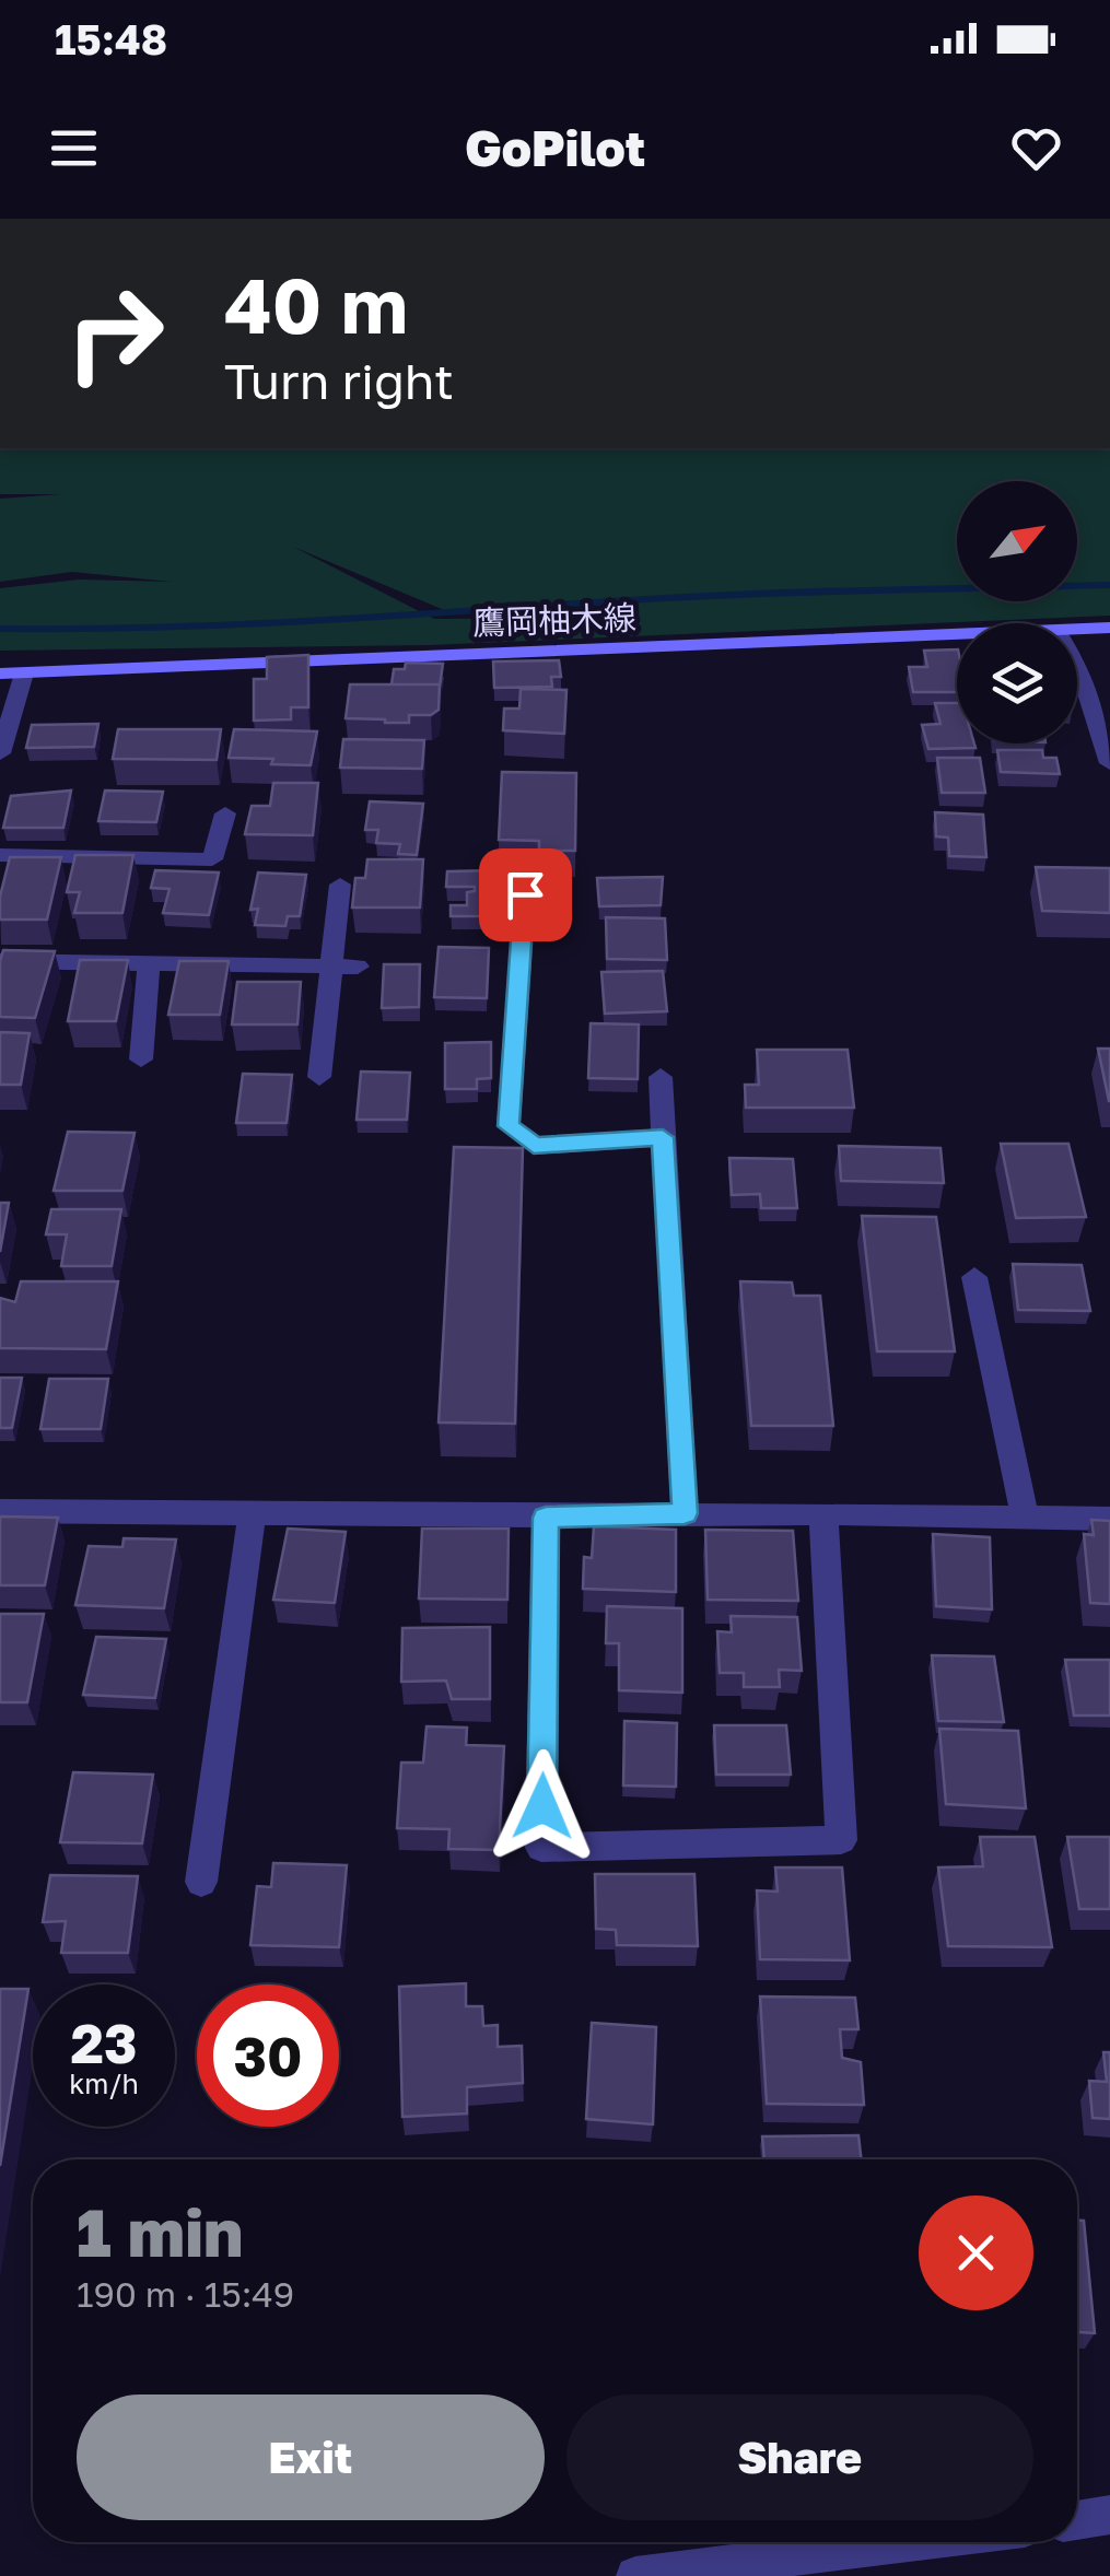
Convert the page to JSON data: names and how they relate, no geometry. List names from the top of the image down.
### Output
{
  "streets": {
    "main road": ["鷹岡柚木線"]
  },
  "north": "top right",
  "page": {
    "status": "15:48",
    "header": "GoPilot",
    "turn": ["40 m", "Turn right"],
    "speed": "23 km/h",
    "limit": "30",
    "heading": ["1 min", "190 m · 15:49"],
    "buttons": ["Exit", "Share"]
  }
}
